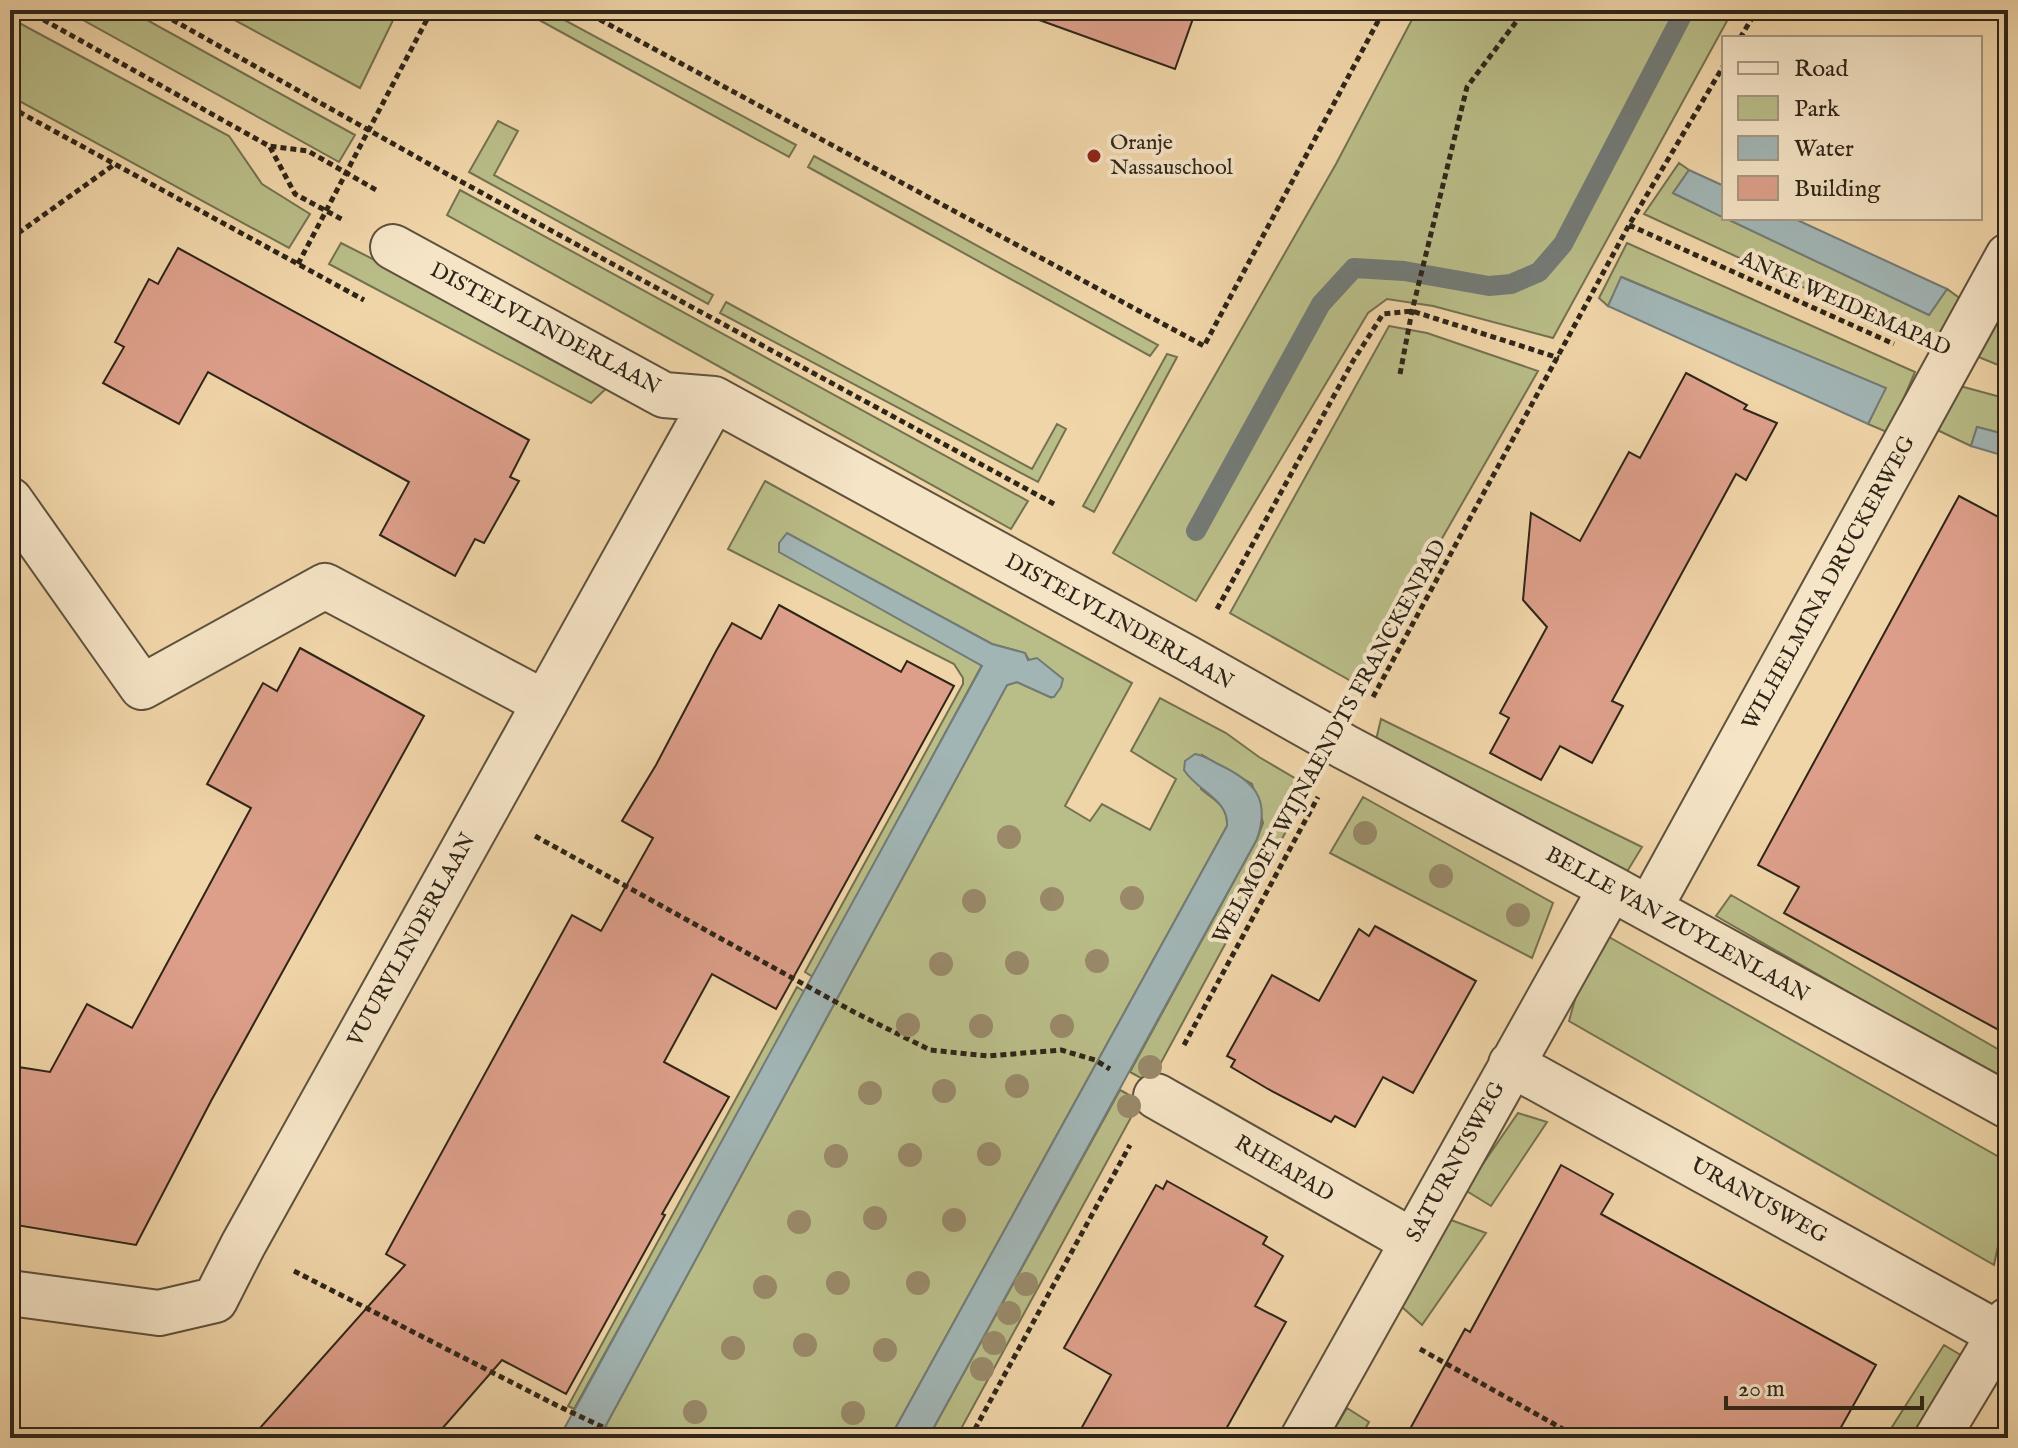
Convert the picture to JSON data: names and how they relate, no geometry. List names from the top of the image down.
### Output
{
  "streets": {
    "street": [
      "DISTELVLINDERLAAN",
      "WILHELMINA DRUCKERWEG",
      "BELLE VAN ZUYLENLAAN",
      "VUURVLINDERLAAN",
      "SATURNUSWEG",
      "RHEAPAD",
      "URANUSWEG"
    ],
    "path": ["ANKE WEIDEMAPAD", "WELMOET WIJNAENDTS FRANCKENPAD"]
  },
  "crossings": [
    ["ANKE WEIDEMAPAD", "WILHELMINA DRUCKERWEG"],
    ["ANKE WEIDEMAPAD", "WELMOET WIJNAENDTS FRANCKENPAD"],
    ["DISTELVLINDERLAAN", "WELMOET WIJNAENDTS FRANCKENPAD"],
    ["DISTELVLINDERLAAN", "BELLE VAN ZUYLENLAAN"],
    ["DISTELVLINDERLAAN", "VUURVLINDERLAAN"],
    ["WILHELMINA DRUCKERWEG", "BELLE VAN ZUYLENLAAN"],
    ["WELMOET WIJNAENDTS FRANCKENPAD", "BELLE VAN ZUYLENLAAN"],
    ["WELMOET WIJNAENDTS FRANCKENPAD", "RHEAPAD"],
    ["BELLE VAN ZUYLENLAAN", "SATURNUSWEG"],
    ["SATURNUSWEG", "RHEAPAD"],
    ["SATURNUSWEG", "URANUSWEG"]
  ],
  "places": ["Oranje Nassauschool"],
  "legend": [
    "Road",
    "Park",
    "Water",
    "Building"
  ],
  "scale_bar": "20 m"
}
